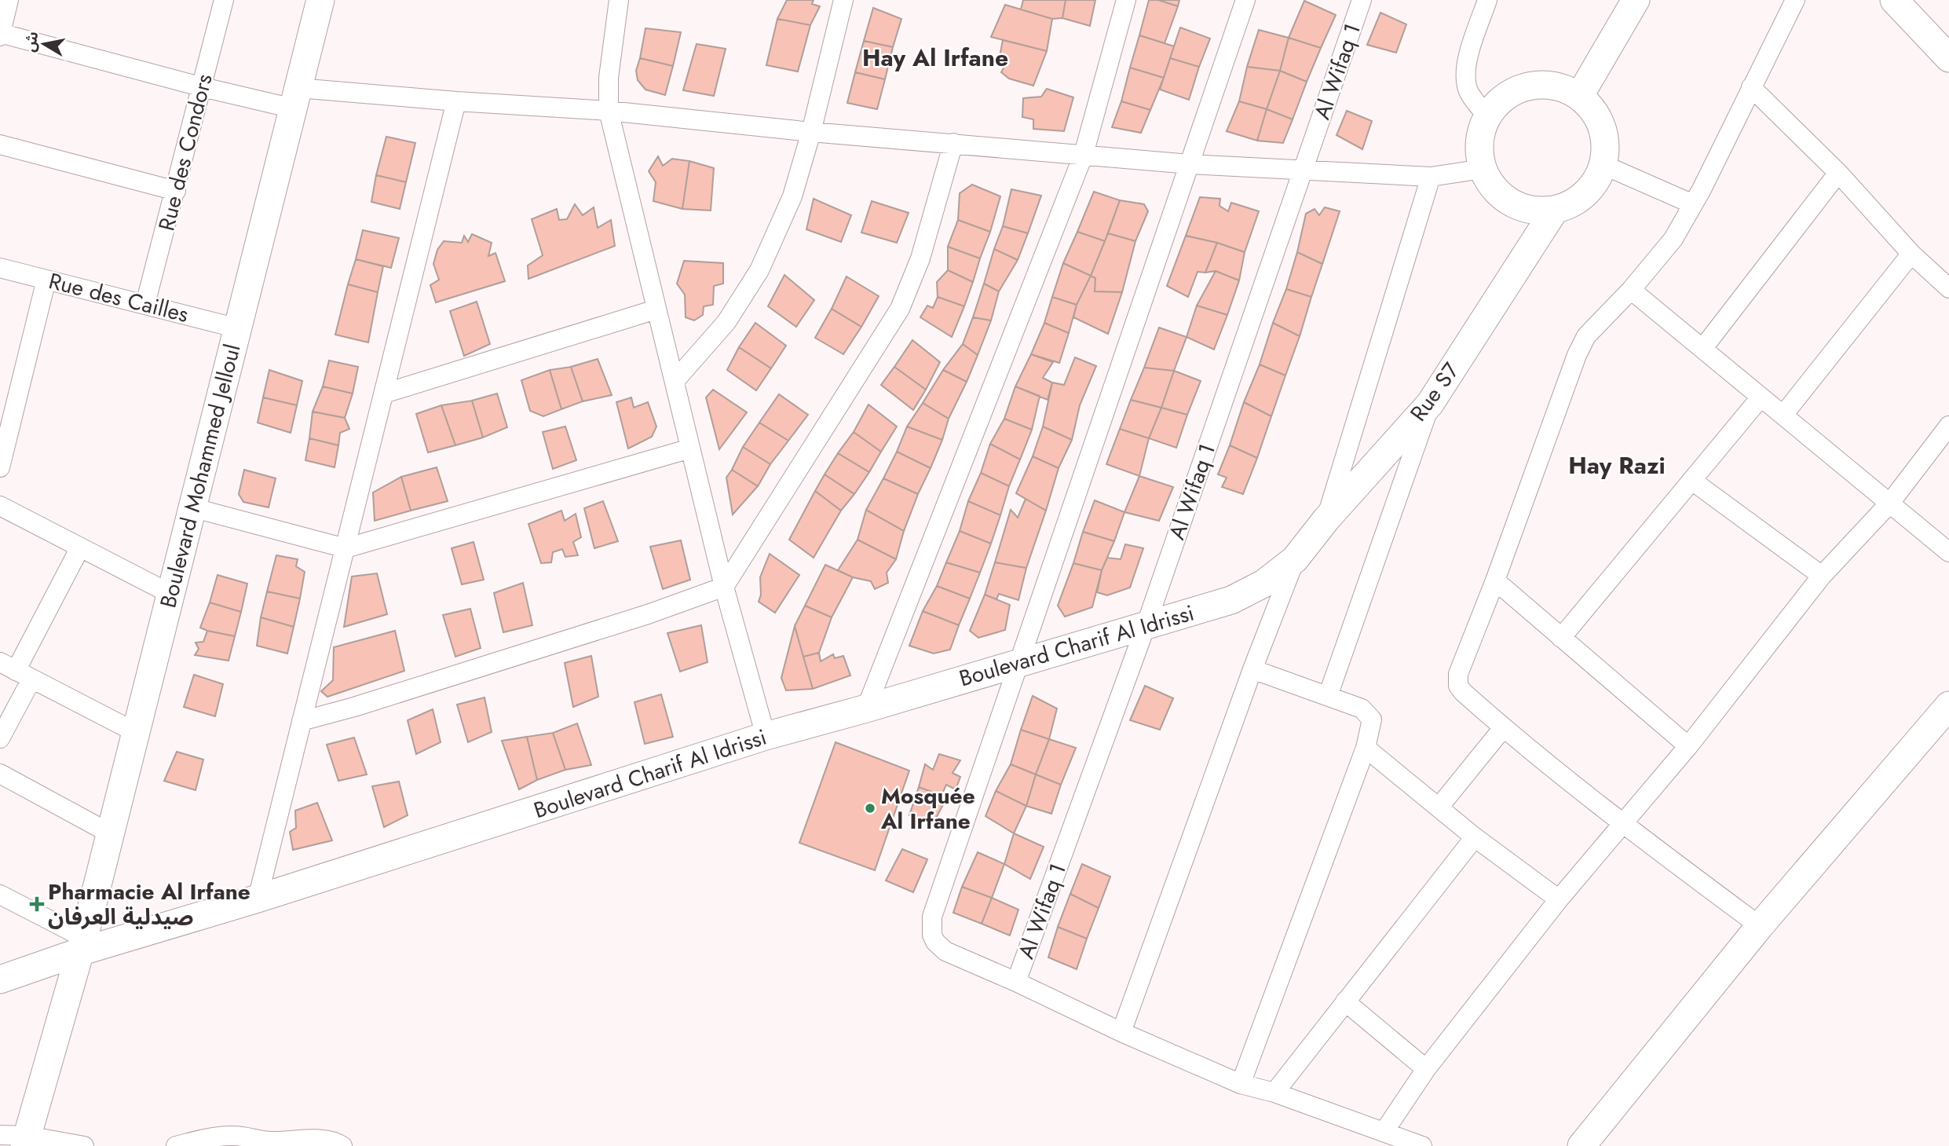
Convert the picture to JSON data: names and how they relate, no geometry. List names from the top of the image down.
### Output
{
  "streets": {
    "street": [
      "Al Wifaq 1",
      "Rue des Condors",
      "Rue des Cailles",
      "Rue S7",
      "Boulevard Mohammed Jelloul",
      "Boulevard Charif Al Idrissi"
    ]
  },
  "crossings": [
    ["Al Wifaq 1", "Boulevard Charif Al Idrissi"],
    ["Rue des Condors", "Rue des Cailles"],
    ["Rue des Cailles", "Boulevard Mohammed Jelloul"],
    ["Rue S7", "Boulevard Charif Al Idrissi"],
    ["Boulevard Mohammed Jelloul", "Boulevard Charif Al Idrissi"]
  ],
  "districts": ["Hay Al Irfane", "Hay Razi"],
  "places": {
    "other": ["Mosquée Al Irfane"],
    "health": ["Pharmacie Al Irfane صيدلية العرفان"]
  },
  "north": "left"
}
